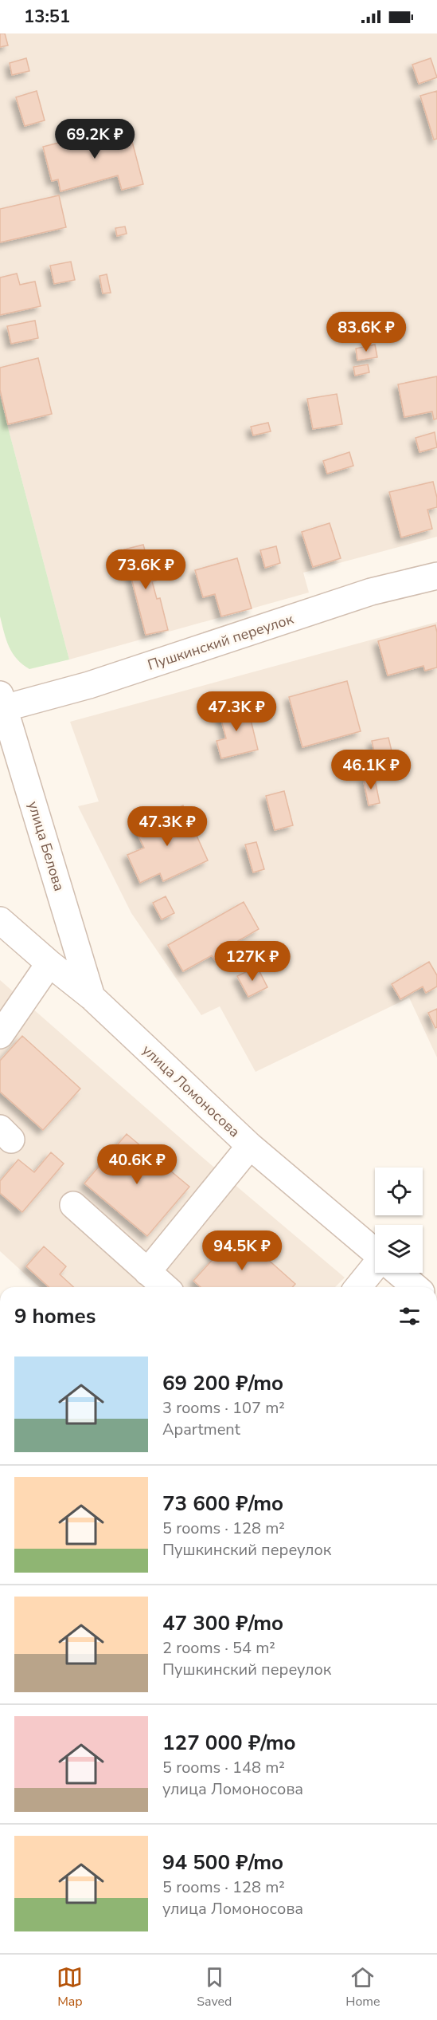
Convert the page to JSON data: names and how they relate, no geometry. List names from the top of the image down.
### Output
{
  "streets": {
    "street": ["Пушкинский переулок", "улица Белова", "улица Ломоносова"]
  },
  "crossings": [
    ["Пушкинский переулок", "улица Белова"],
    ["улица Белова", "улица Ломоносова"]
  ],
  "page": {
    "status": "13:51",
    "price": [
      "69.2K ₽",
      "83.6K ₽",
      "73.6K ₽",
      "47.3K ₽",
      "46.1K ₽",
      "47.3K ₽",
      "127K ₽",
      "40.6K ₽",
      "94.5K ₽"
    ],
    "heading": "9 homes",
    "list": [
      {
        "name": "69 200 ₽/mo",
        "note": "3 rooms · 107 m² · Apartment"
      },
      {
        "name": "73 600 ₽/mo",
        "note": "5 rooms · 128 m² · Пушкинский переулок"
      },
      {
        "name": "47 300 ₽/mo",
        "note": "2 rooms · 54 m² · Пушкинский переулок"
      },
      {
        "name": "127 000 ₽/mo",
        "note": "5 rooms · 148 m² · улица Ломоносова"
      },
      {
        "name": "94 500 ₽/mo",
        "note": "5 rooms · 128 m² · улица Ломоносова"
      }
    ],
    "tabs": ["Map", "Saved", "Home"]
  }
}
